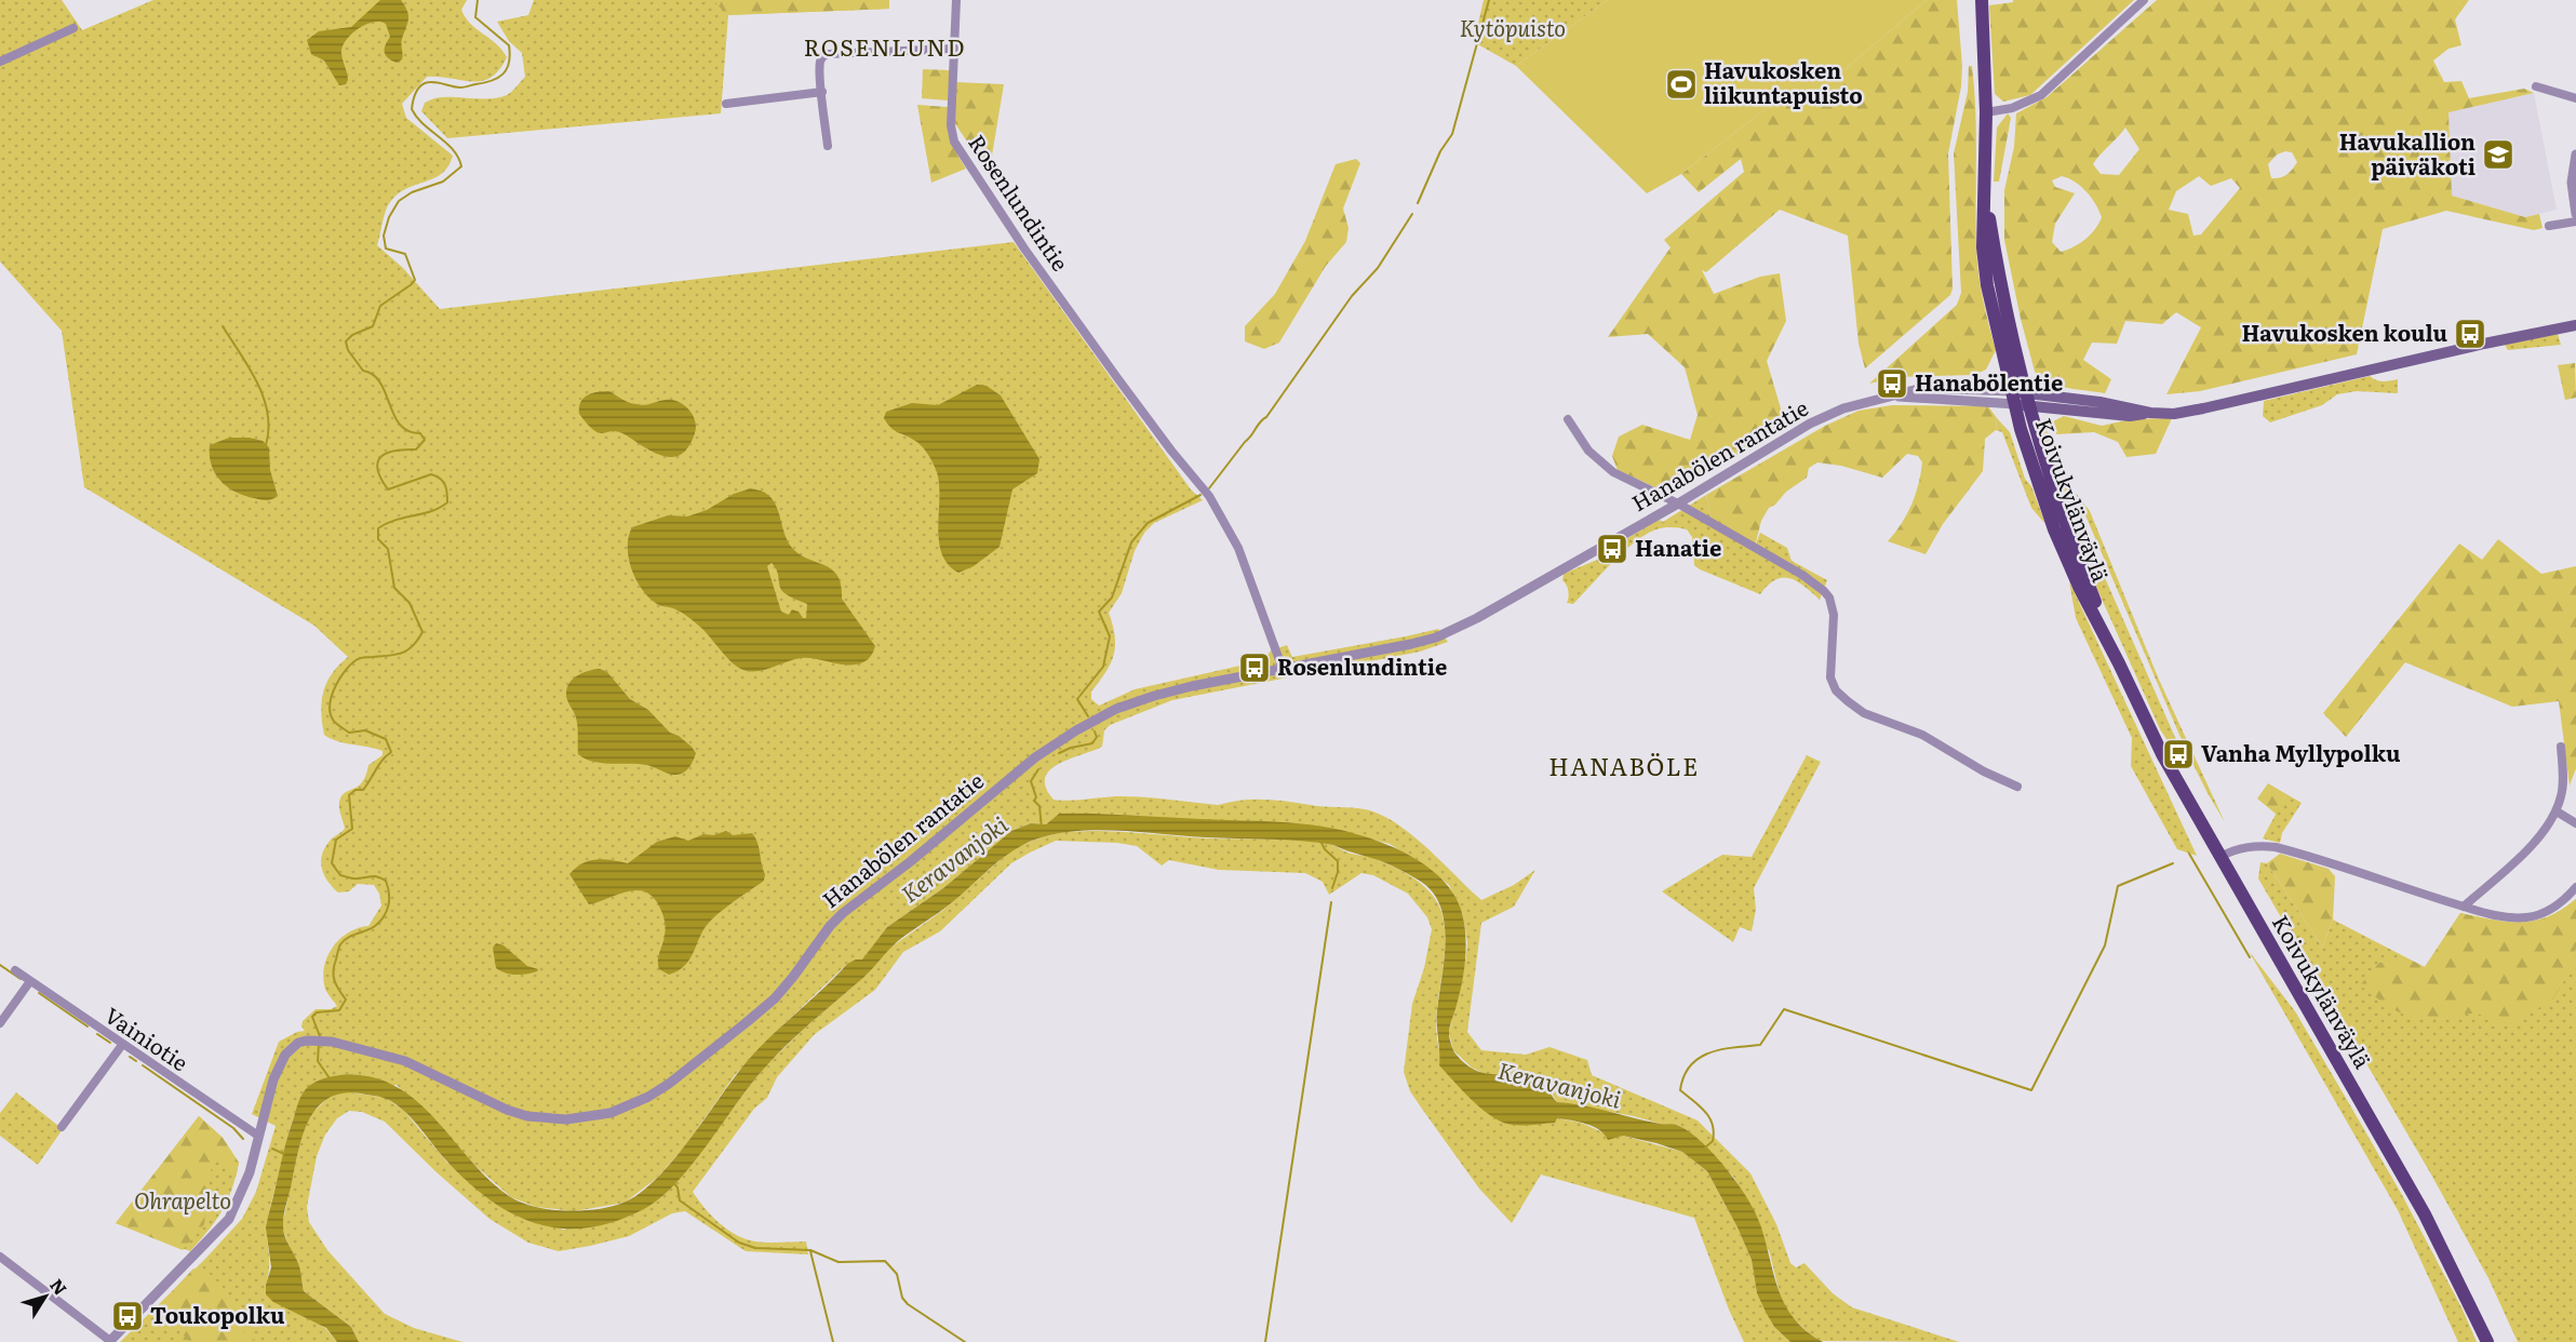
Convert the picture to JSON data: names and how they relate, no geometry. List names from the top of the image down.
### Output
{
  "streets": {
    "main road": ["Koivukylänväylä"],
    "street": ["Rosenlundintie", "Hanabölen rantatie", "Vainiotie"]
  },
  "crossings": [
    ["Rosenlundintie", "Hanabölen rantatie"],
    ["Hanabölen rantatie", "Koivukylänväylä"],
    ["Hanabölen rantatie", "Vainiotie"]
  ],
  "districts": ["ROSENLUND", "HANABÖLE"],
  "water": ["Keravanjoki"],
  "parks": ["Kytöpuisto", "Ohrapelto"],
  "places": {
    "sports": ["Havukosken liikuntapuisto"],
    "school or university": ["Havukallion päiväkoti"],
    "bus stop": [
      "Havukosken koulu",
      "Hanabölentie",
      "Hanatie",
      "Rosenlundintie",
      "Vanha Myllypolku",
      "Toukopolku"
    ]
  },
  "north": "top right"
}
